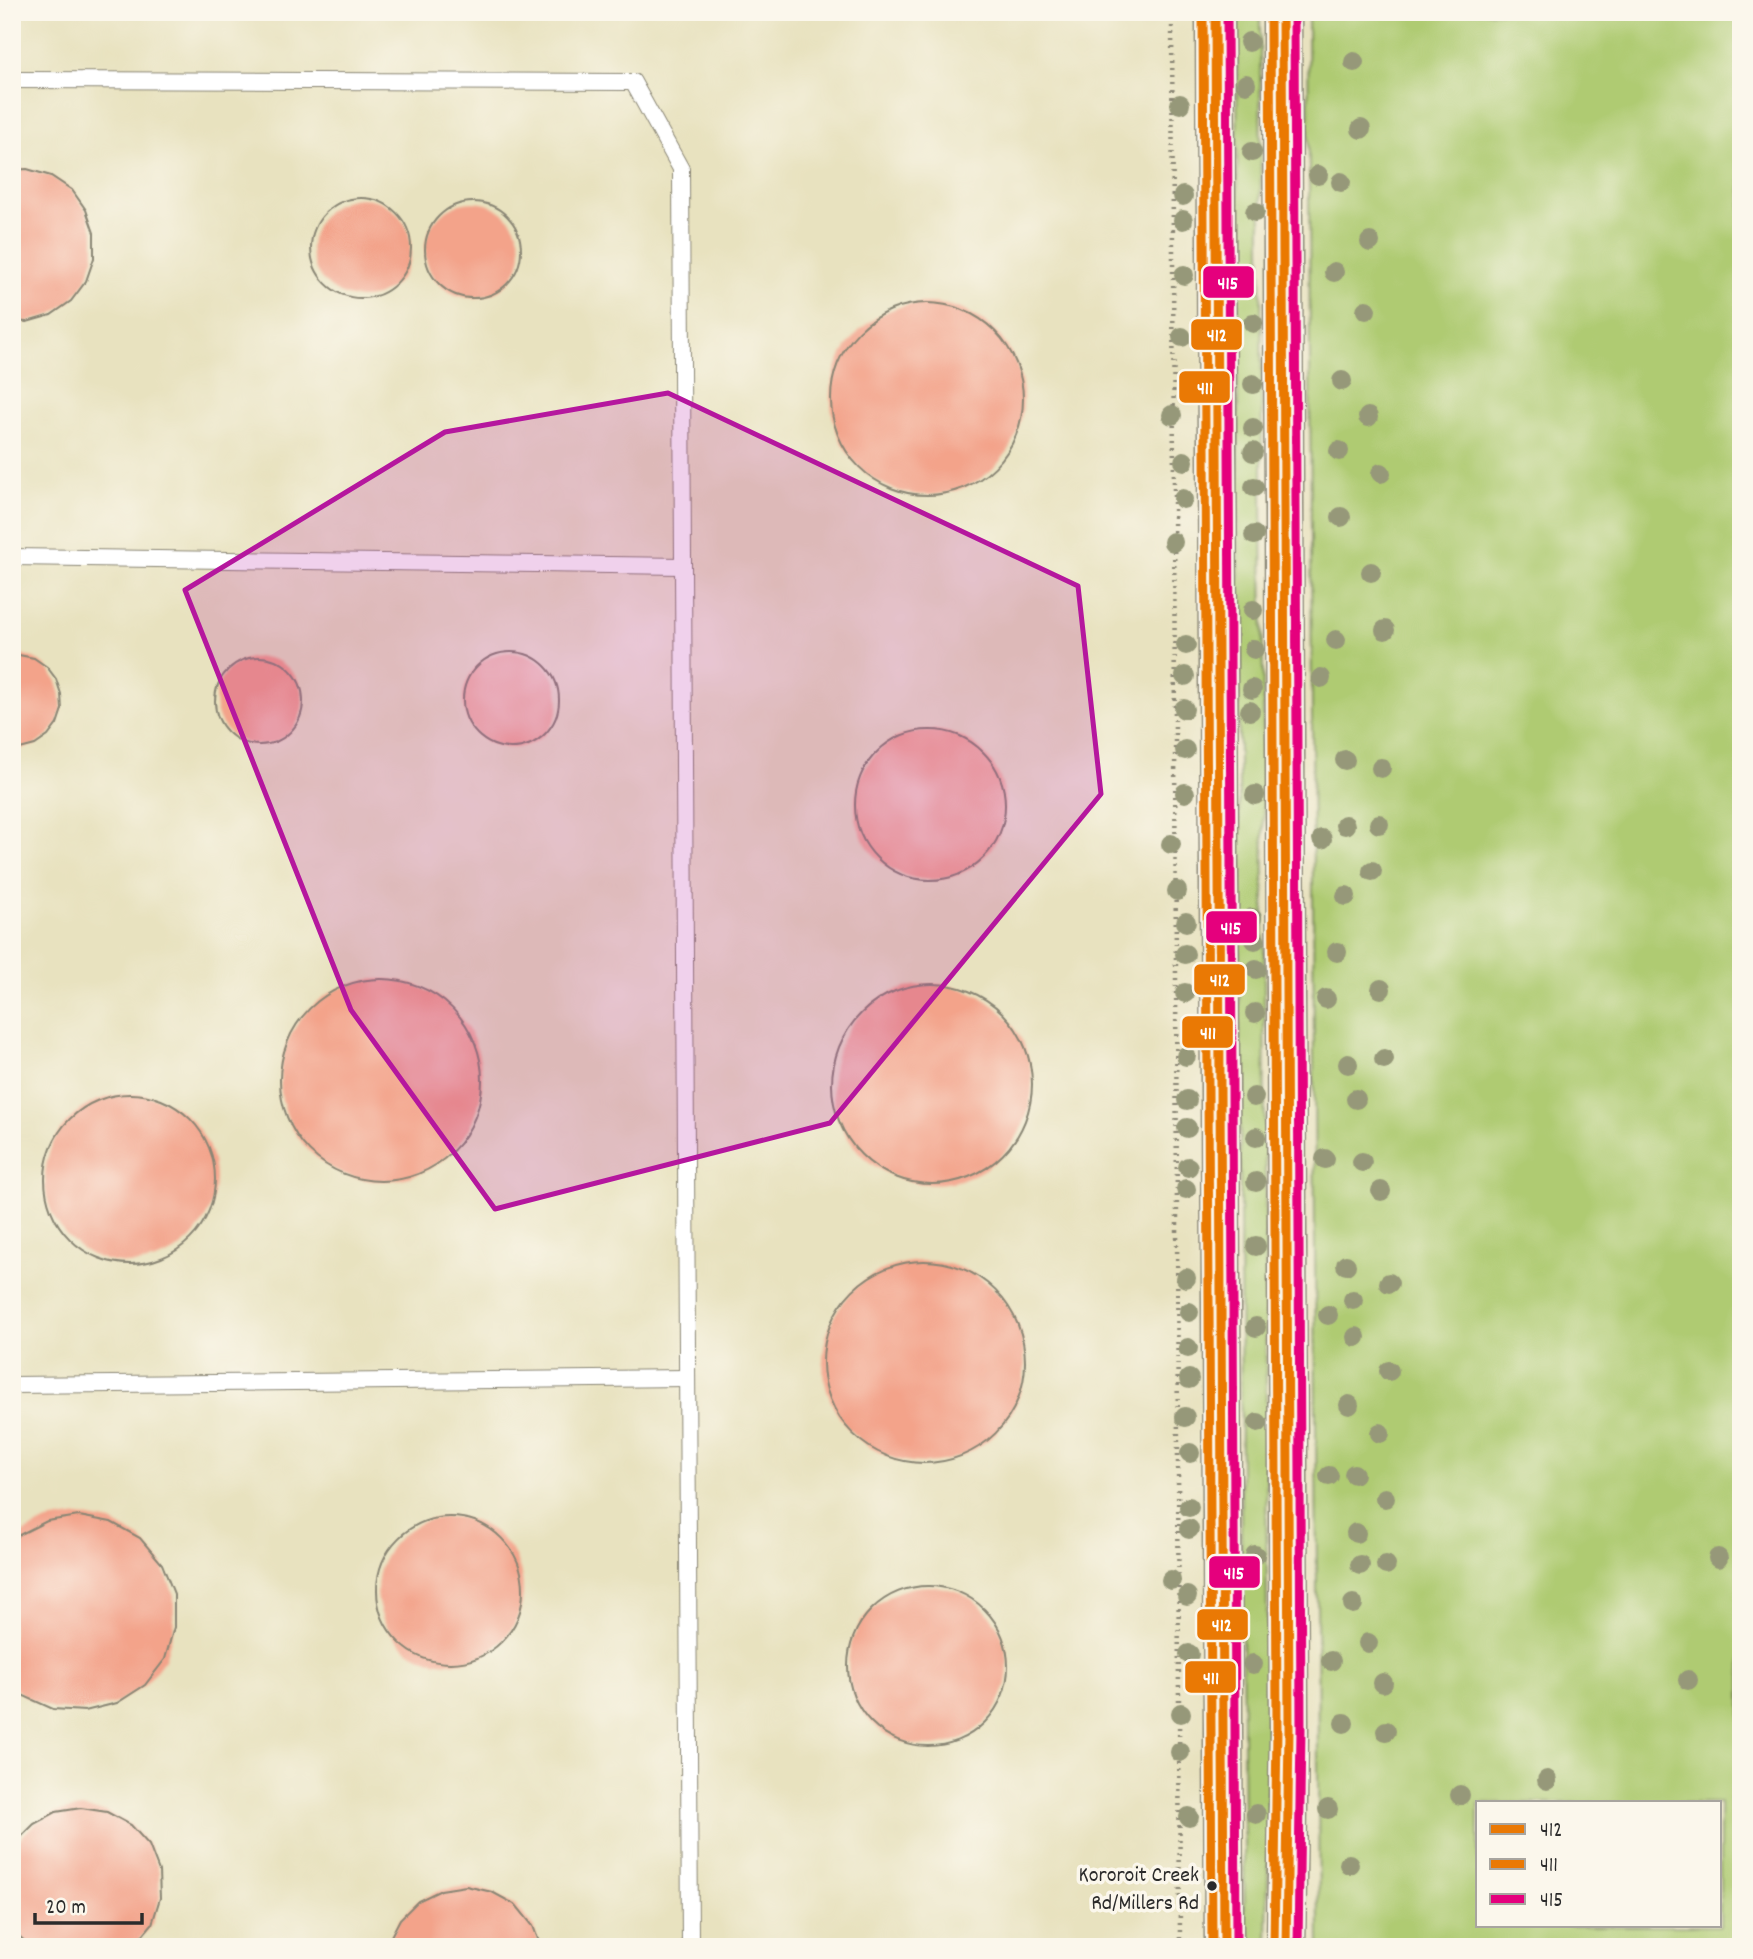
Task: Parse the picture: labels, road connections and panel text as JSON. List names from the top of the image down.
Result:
{
  "places": ["Kororoit Creek Rd/Millers Rd"],
  "lines": ["transit line 412", "transit line 411", "transit line 415"],
  "legend": ["412", "411", "415"],
  "scale_bar": "20 m"
}
